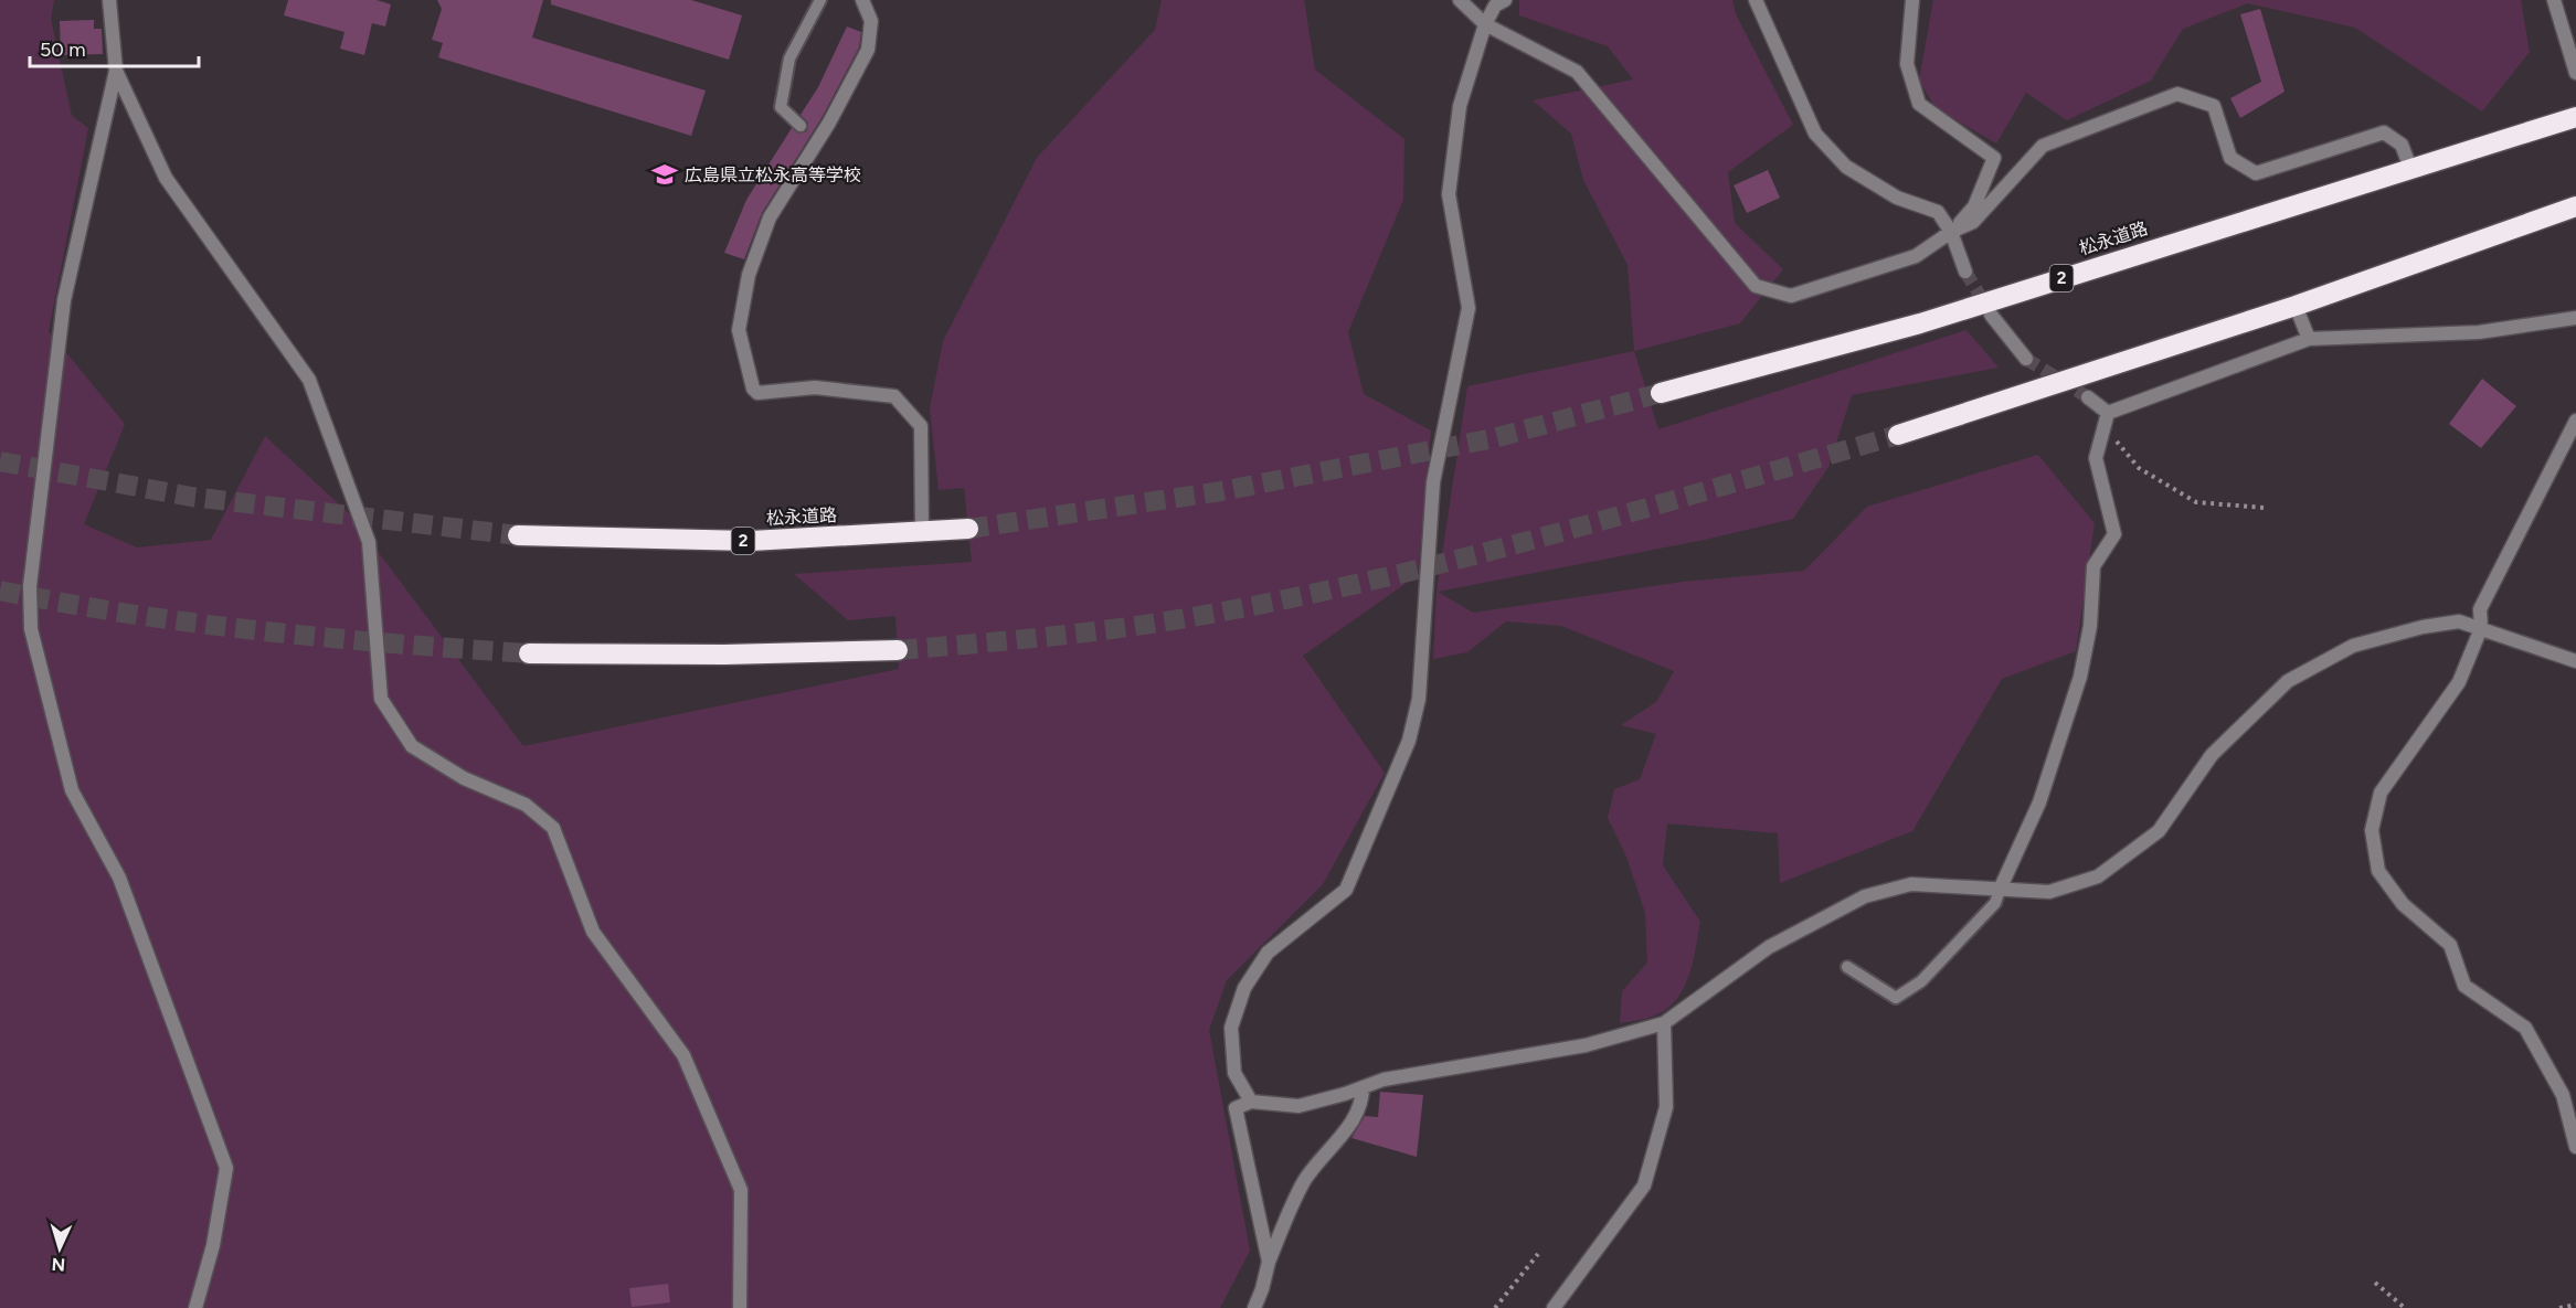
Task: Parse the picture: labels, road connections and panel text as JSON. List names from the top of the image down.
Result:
{
  "streets": {
    "highway": ["松永道路", "2"]
  },
  "places": {
    "school or university": ["広島県立松永高等学校"]
  },
  "scale_bar": "50 m",
  "north": "bottom"
}
